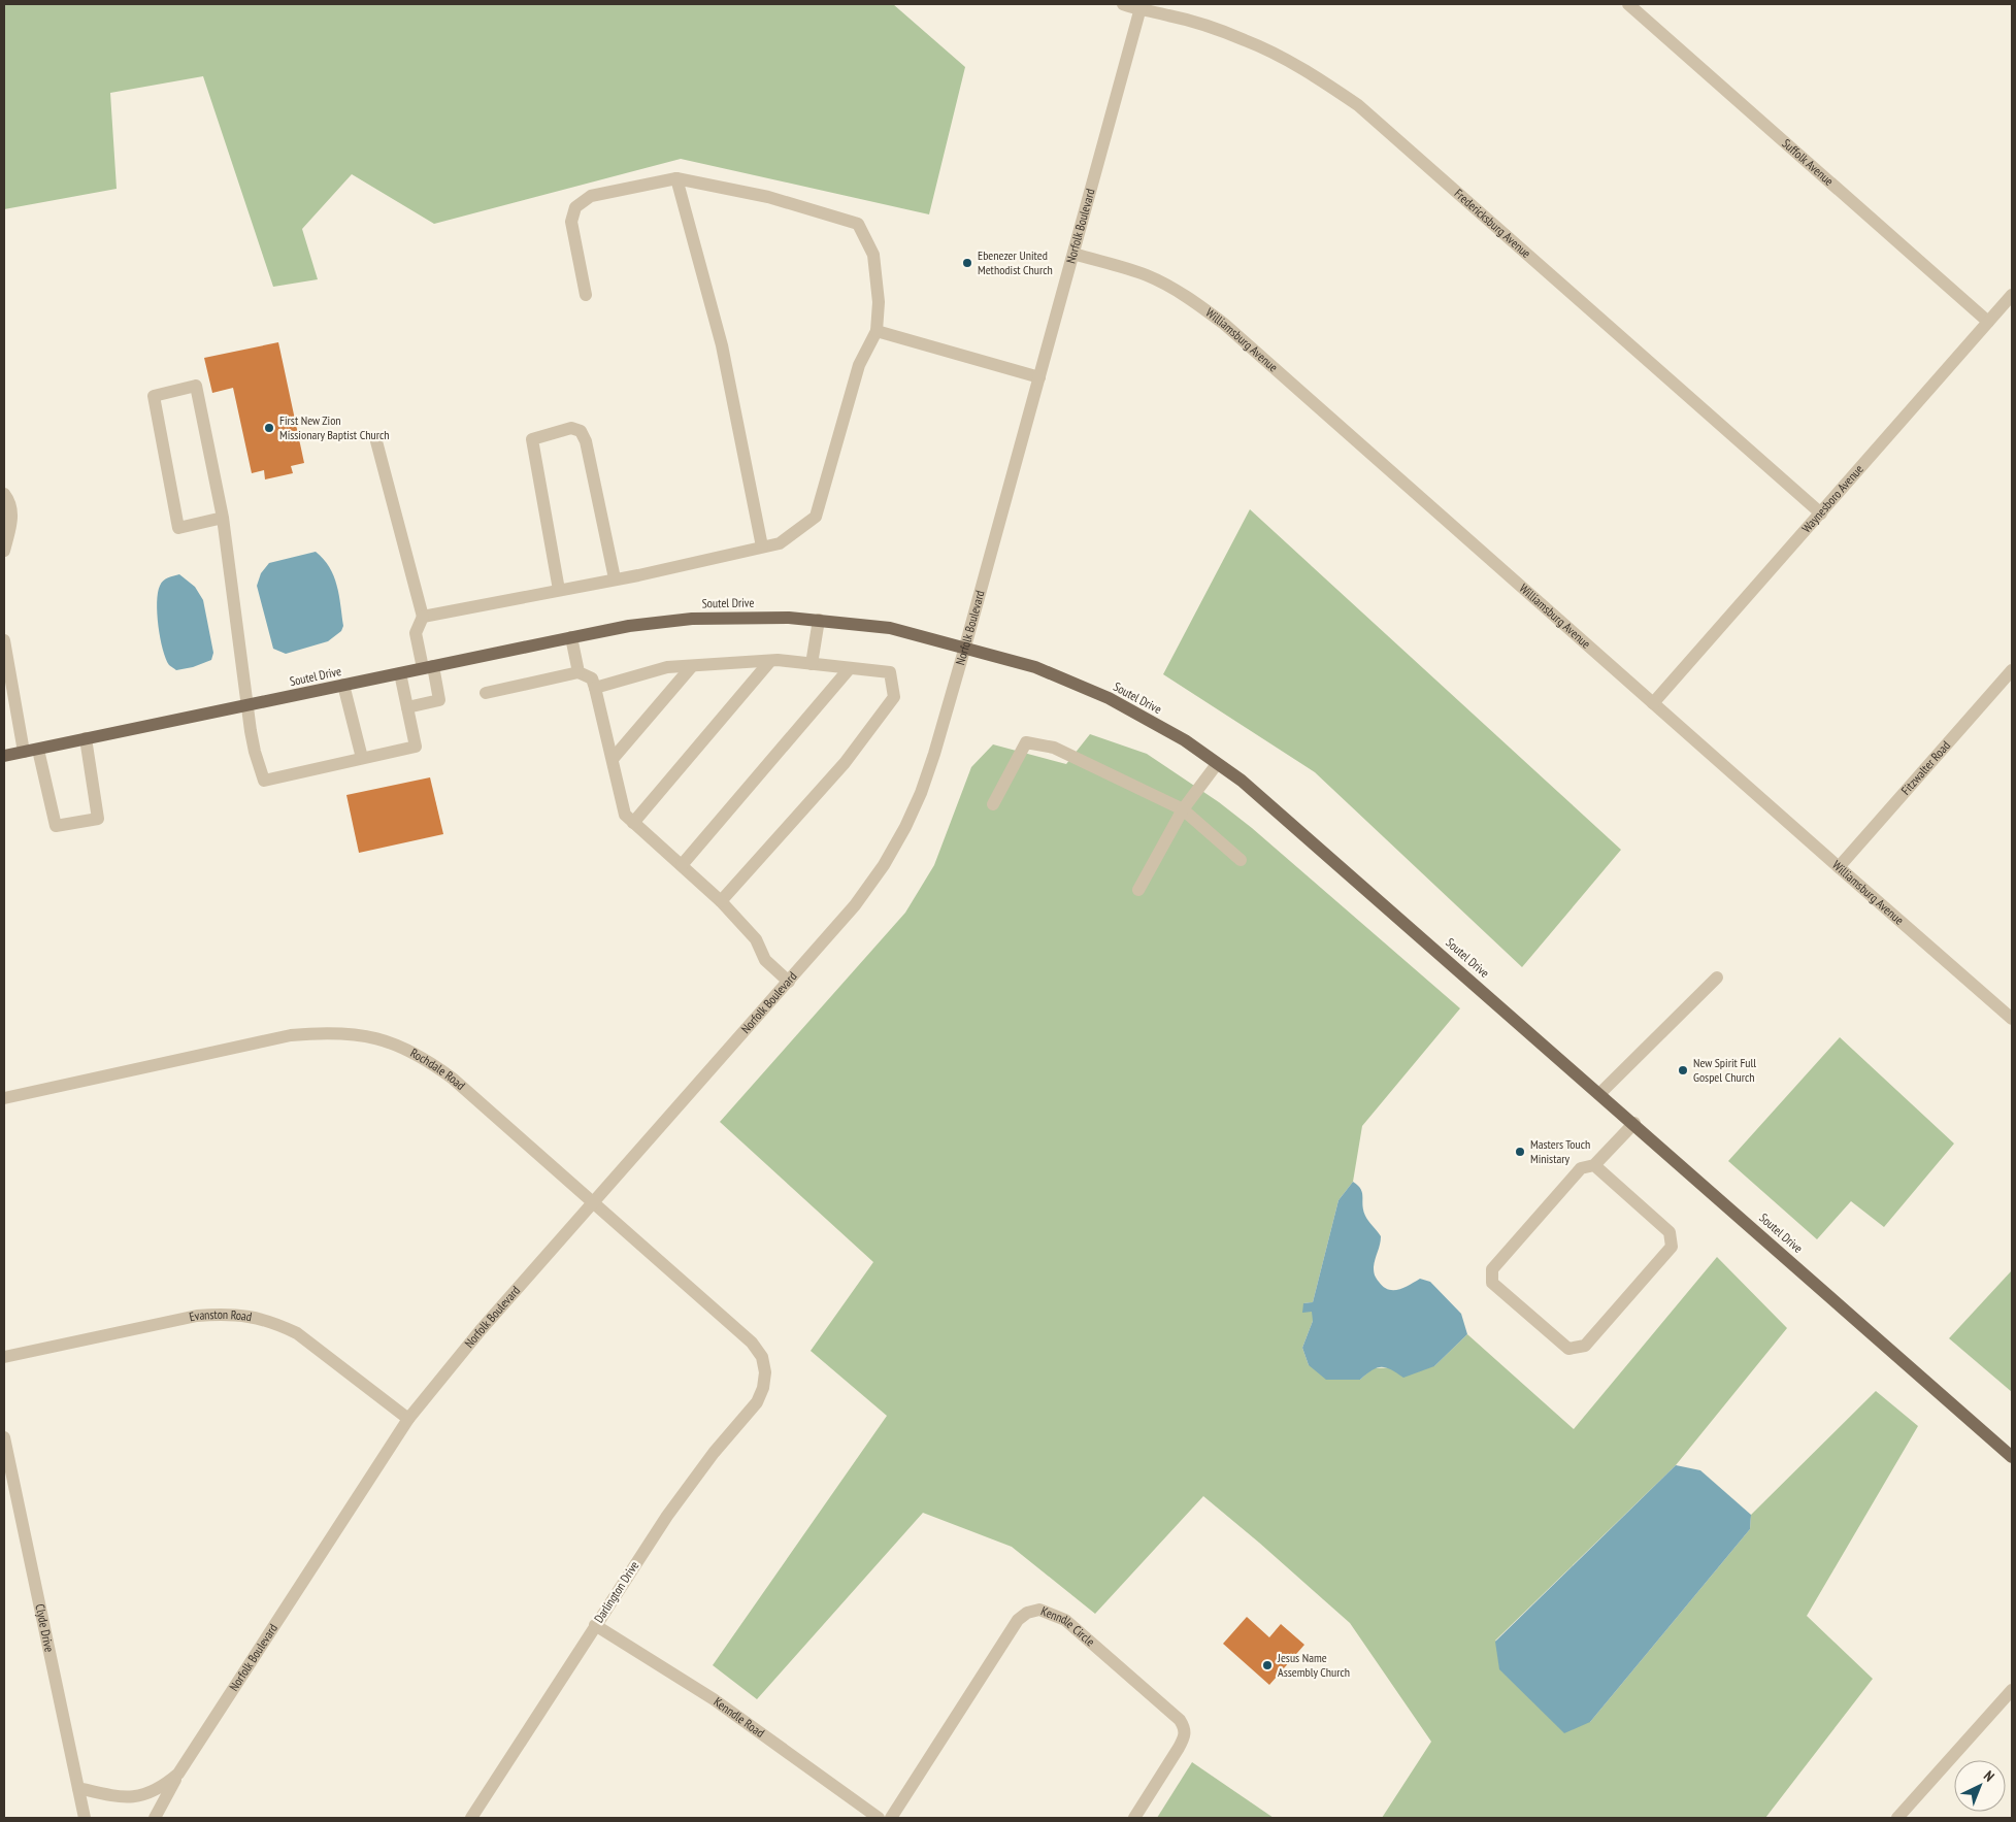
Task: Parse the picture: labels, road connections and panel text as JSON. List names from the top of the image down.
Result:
{
  "streets": {
    "main road": ["Soutel Drive"],
    "street": [
      "Suffolk Avenue",
      "Fredericksburg Avenue",
      "Norfolk Boulevard",
      "Williamsburg Avenue",
      "Waynesboro Avenue",
      "Fitzwalter Road",
      "Rochdale Road",
      "Evanston Road",
      "Darlington Drive",
      "Clyde Drive",
      "Kenndle Circle",
      "Kenndle Road"
    ]
  },
  "crossings": [
    ["Suffolk Avenue", "Waynesboro Avenue"],
    ["Fredericksburg Avenue", "Norfolk Boulevard"],
    ["Fredericksburg Avenue", "Waynesboro Avenue"],
    ["Norfolk Boulevard", "Williamsburg Avenue"],
    ["Norfolk Boulevard", "Soutel Drive"],
    ["Norfolk Boulevard", "Rochdale Road"],
    ["Norfolk Boulevard", "Evanston Road"],
    ["Norfolk Boulevard", "Clyde Drive"],
    ["Williamsburg Avenue", "Waynesboro Avenue"],
    ["Williamsburg Avenue", "Fitzwalter Road"],
    ["Rochdale Road", "Darlington Drive"],
    ["Darlington Drive", "Kenndle Road"]
  ],
  "places": [
    "Ebenezer United Methodist Church",
    "First New Zion Missionary Baptist Church",
    "New Spirit Full Gospel Church",
    "Masters Touch Ministary",
    "Jesus Name Assembly Church"
  ],
  "north": "top right"
}
